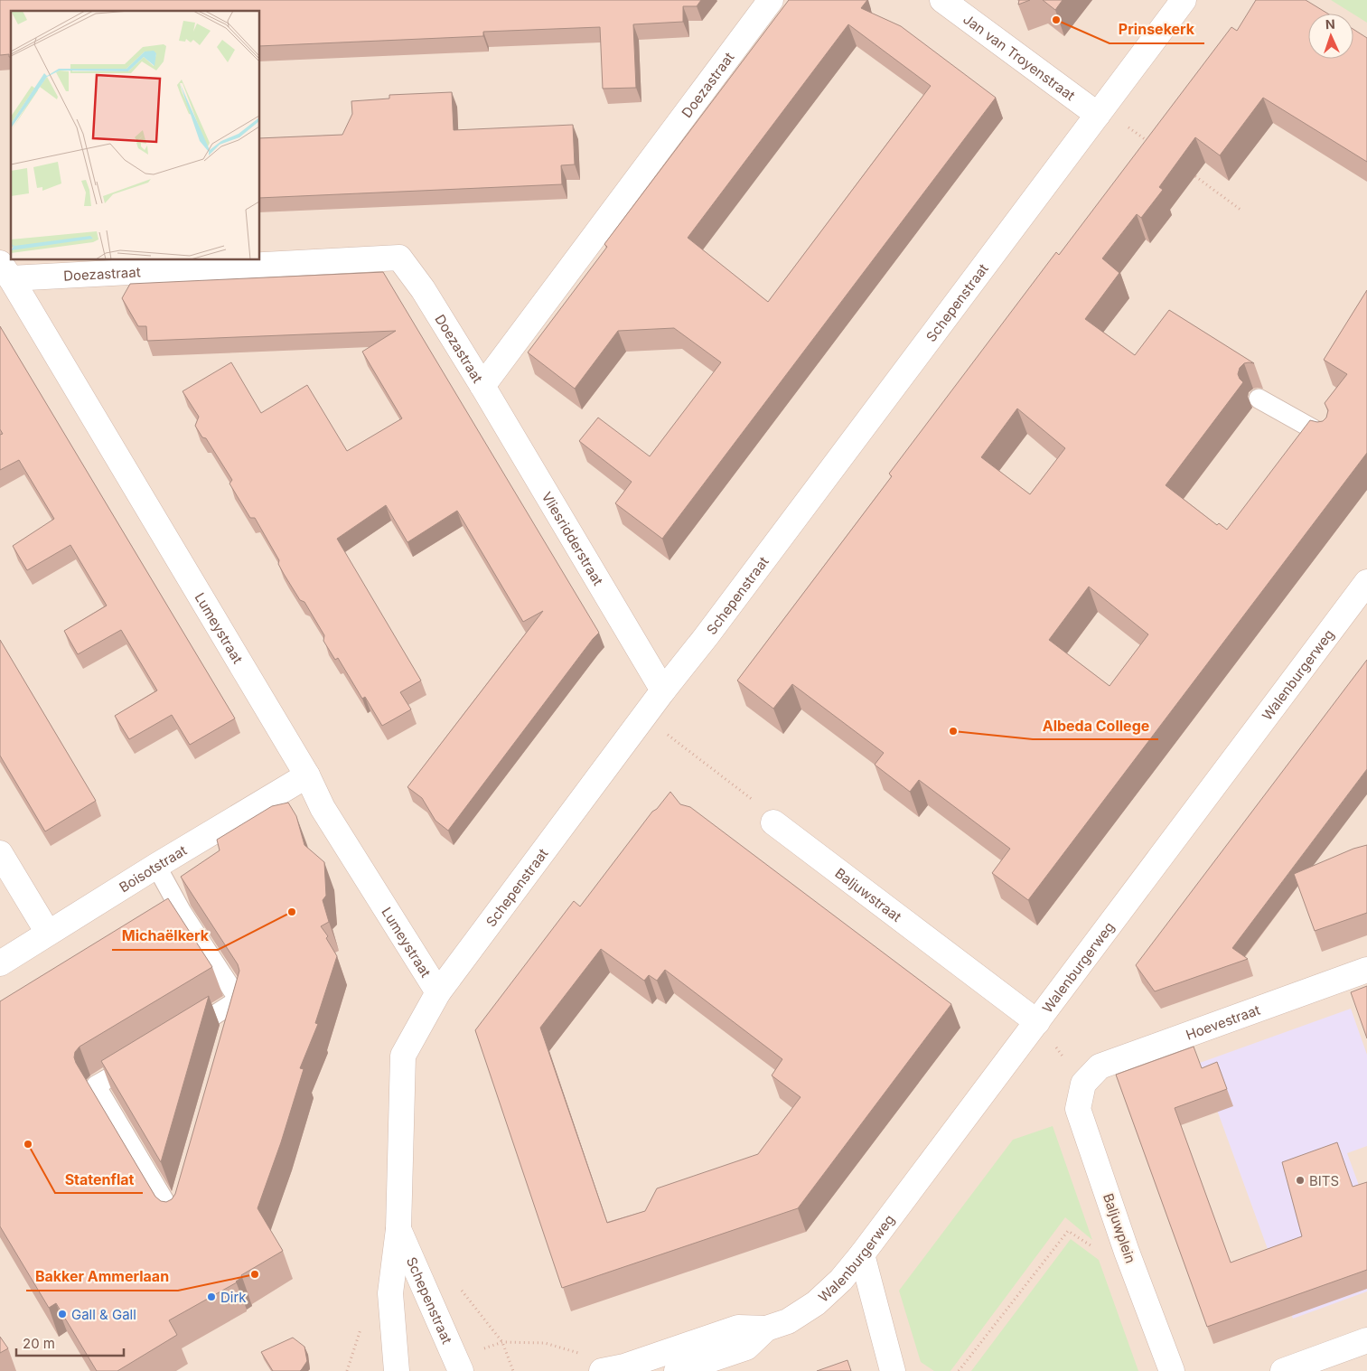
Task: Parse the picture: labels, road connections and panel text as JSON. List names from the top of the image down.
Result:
{
  "streets": {
    "street": [
      "Jan van Troyenstraat",
      "Doezastraat",
      "Schepenstraat",
      "Vliesridderstraat",
      "Lumeystraat",
      "Walenburgerweg",
      "Boisotstraat",
      "Baljuwstraat",
      "Hoevestraat",
      "Baljuwplein"
    ]
  },
  "crossings": [
    ["Jan van Troyenstraat", "Schepenstraat"],
    ["Doezastraat", "Vliesridderstraat"],
    ["Doezastraat", "Lumeystraat"],
    ["Schepenstraat", "Vliesridderstraat"],
    ["Schepenstraat", "Lumeystraat"],
    ["Lumeystraat", "Boisotstraat"],
    ["Walenburgerweg", "Baljuwstraat"],
    ["Hoevestraat", "Baljuwplein"]
  ],
  "places": [
    "Prinsekerk",
    "Albeda College",
    "Michaëlkerk",
    "Statenflat",
    "BITS",
    "Bakker Ammerlaan",
    "Dirk",
    "Gall & Gall"
  ],
  "scale_bar": "20 m",
  "north": "top"
}
